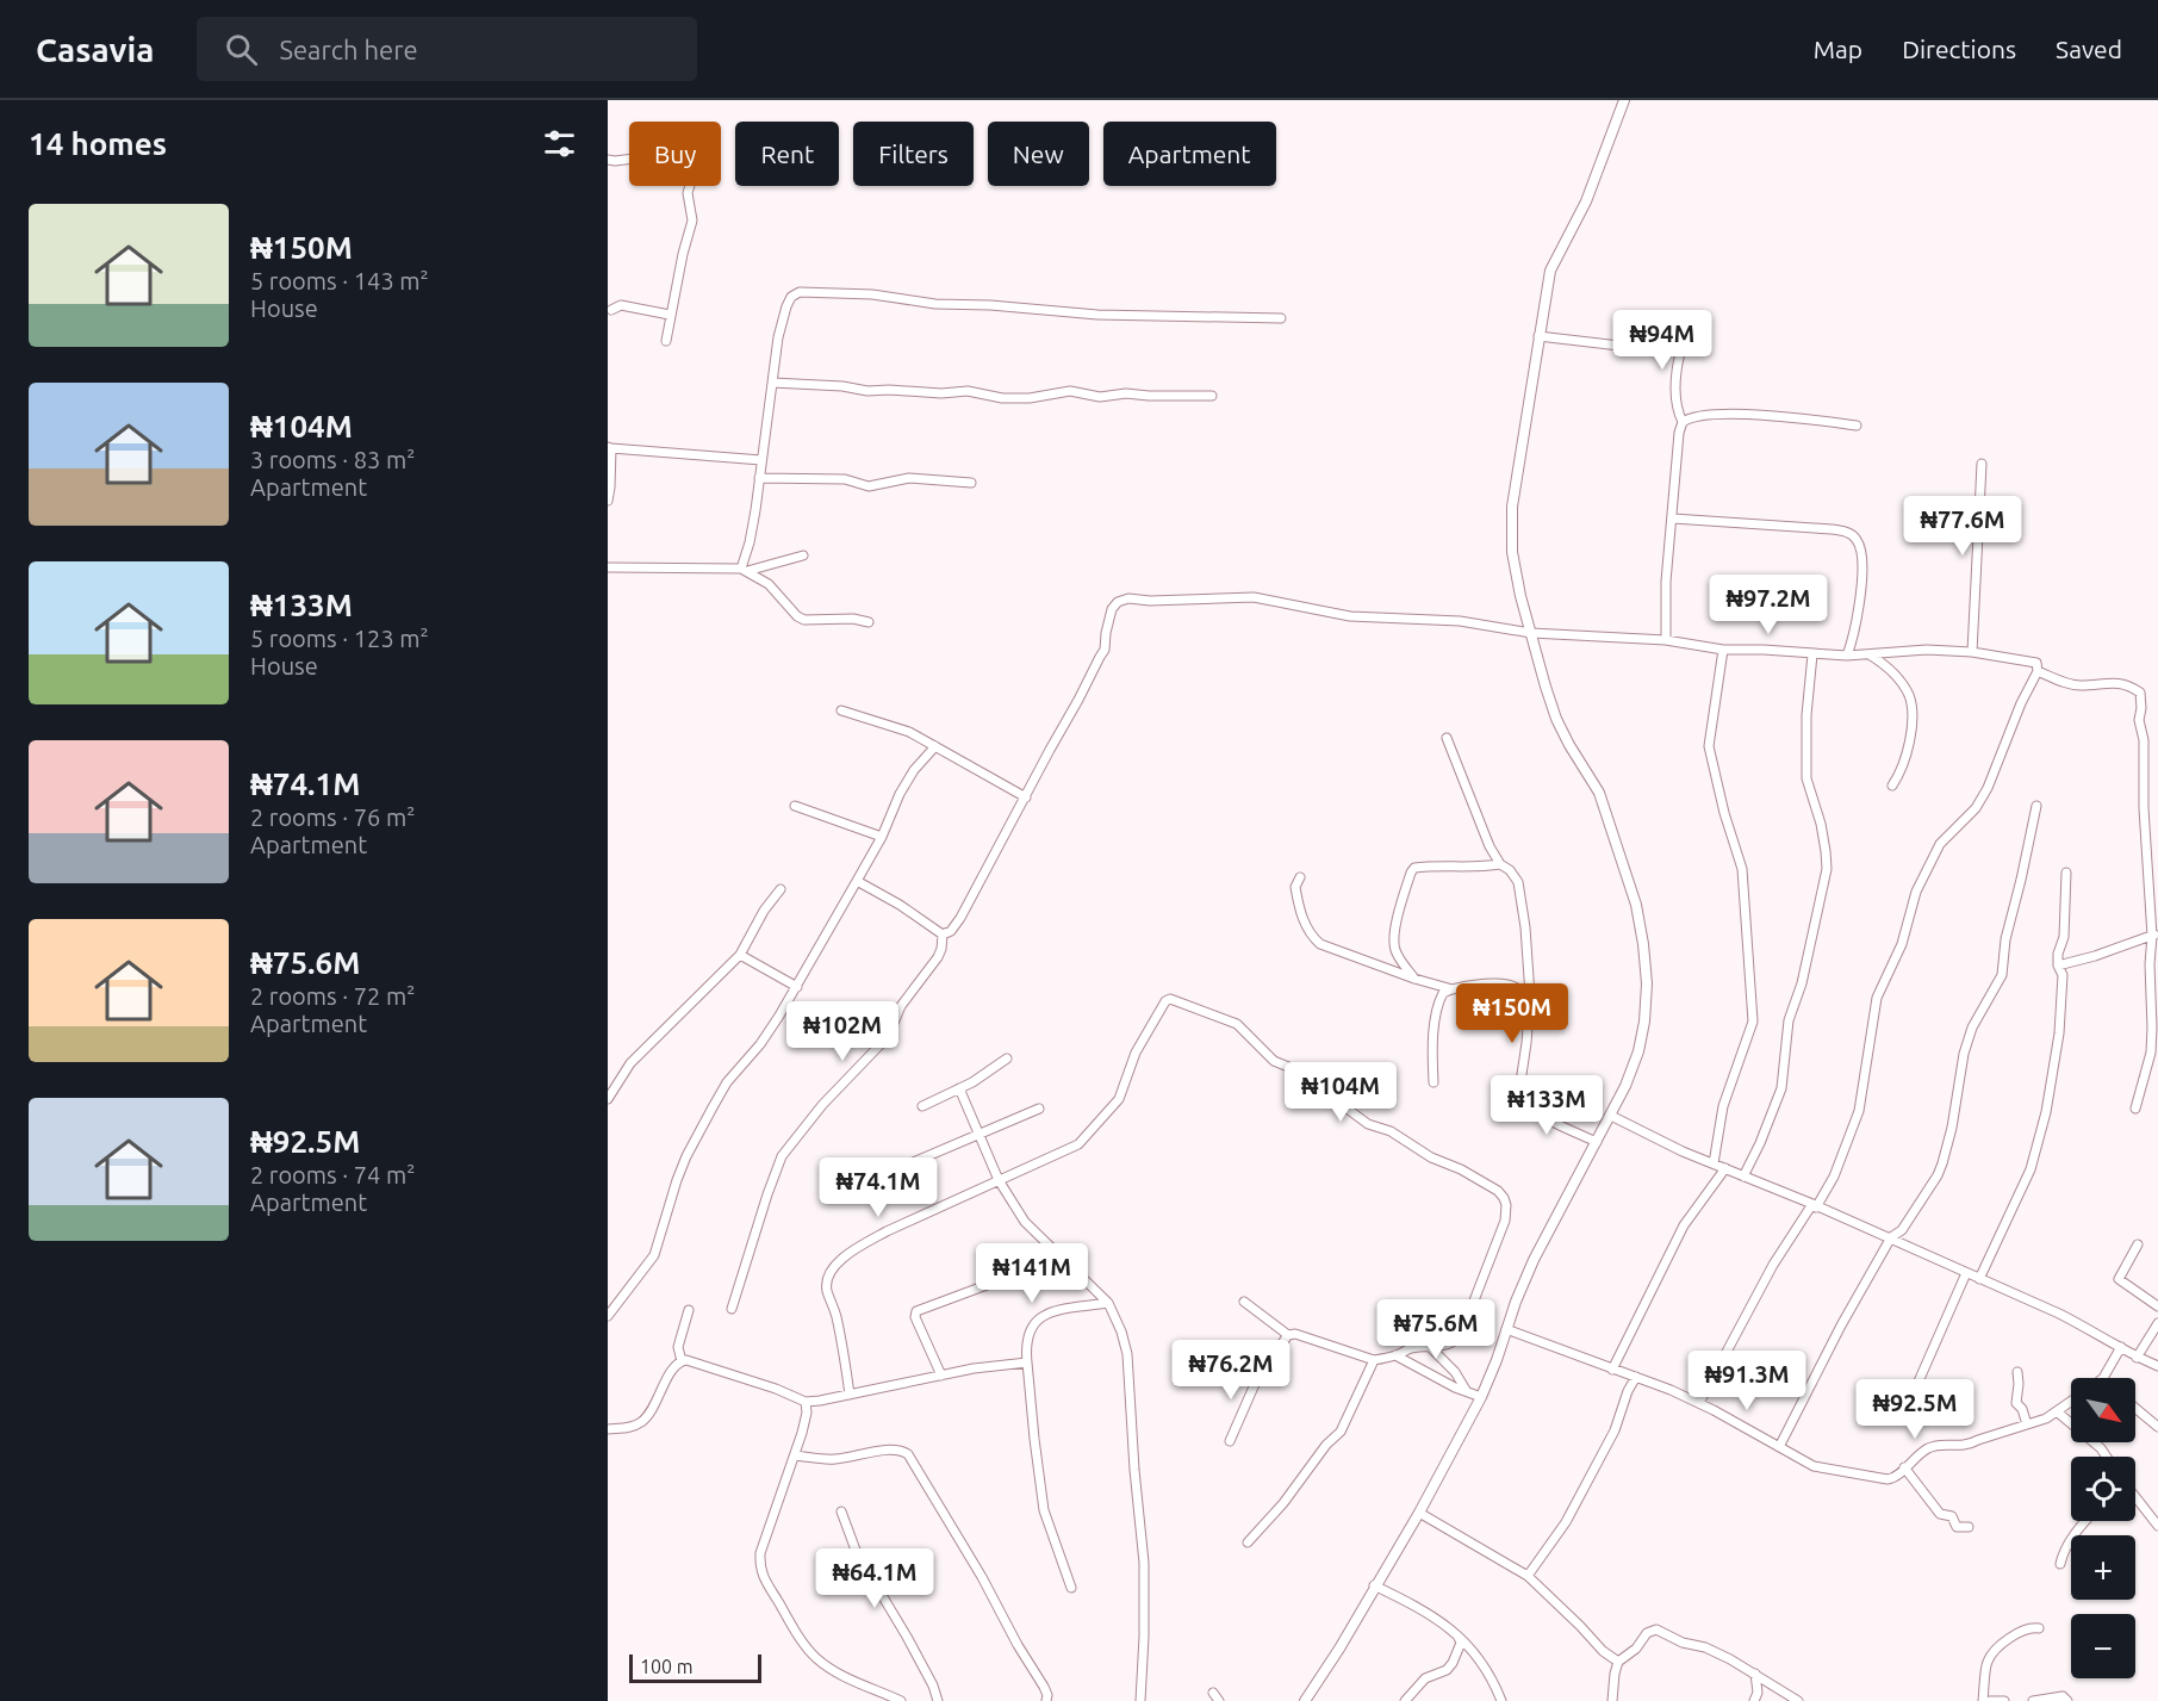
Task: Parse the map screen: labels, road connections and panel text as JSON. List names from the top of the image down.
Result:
{
  "scale_bar": "100 m",
  "north": "bottom right",
  "page": {
    "header": "Casavia",
    "search": "Search here",
    "nav": ["Map", "Directions", "Saved"],
    "heading": "14 homes",
    "chip": [
      "Buy",
      "Rent",
      "Filters",
      "New",
      "Apartment"
    ],
    "list": [
      {
        "name": "₦150M",
        "note": "5 rooms · 143 m² · House"
      },
      {
        "name": "₦104M",
        "note": "3 rooms · 83 m² · Apartment"
      },
      {
        "name": "₦133M",
        "note": "5 rooms · 123 m² · House"
      },
      {
        "name": "₦74.1M",
        "note": "2 rooms · 76 m² · Apartment"
      },
      {
        "name": "₦75.6M",
        "note": "2 rooms · 72 m² · Apartment"
      },
      {
        "name": "₦92.5M",
        "note": "2 rooms · 74 m² · Apartment"
      }
    ],
    "price": [
      "₦94M",
      "₦77.6M",
      "₦97.2M",
      "₦150M",
      "₦102M",
      "₦104M",
      "₦133M",
      "₦74.1M",
      "₦141M",
      "₦75.6M",
      "₦76.2M",
      "₦91.3M",
      "₦92.5M",
      "₦64.1M"
    ],
    "map_buttons": ["+", "−"],
    "scale": "100 m"
  }
}
